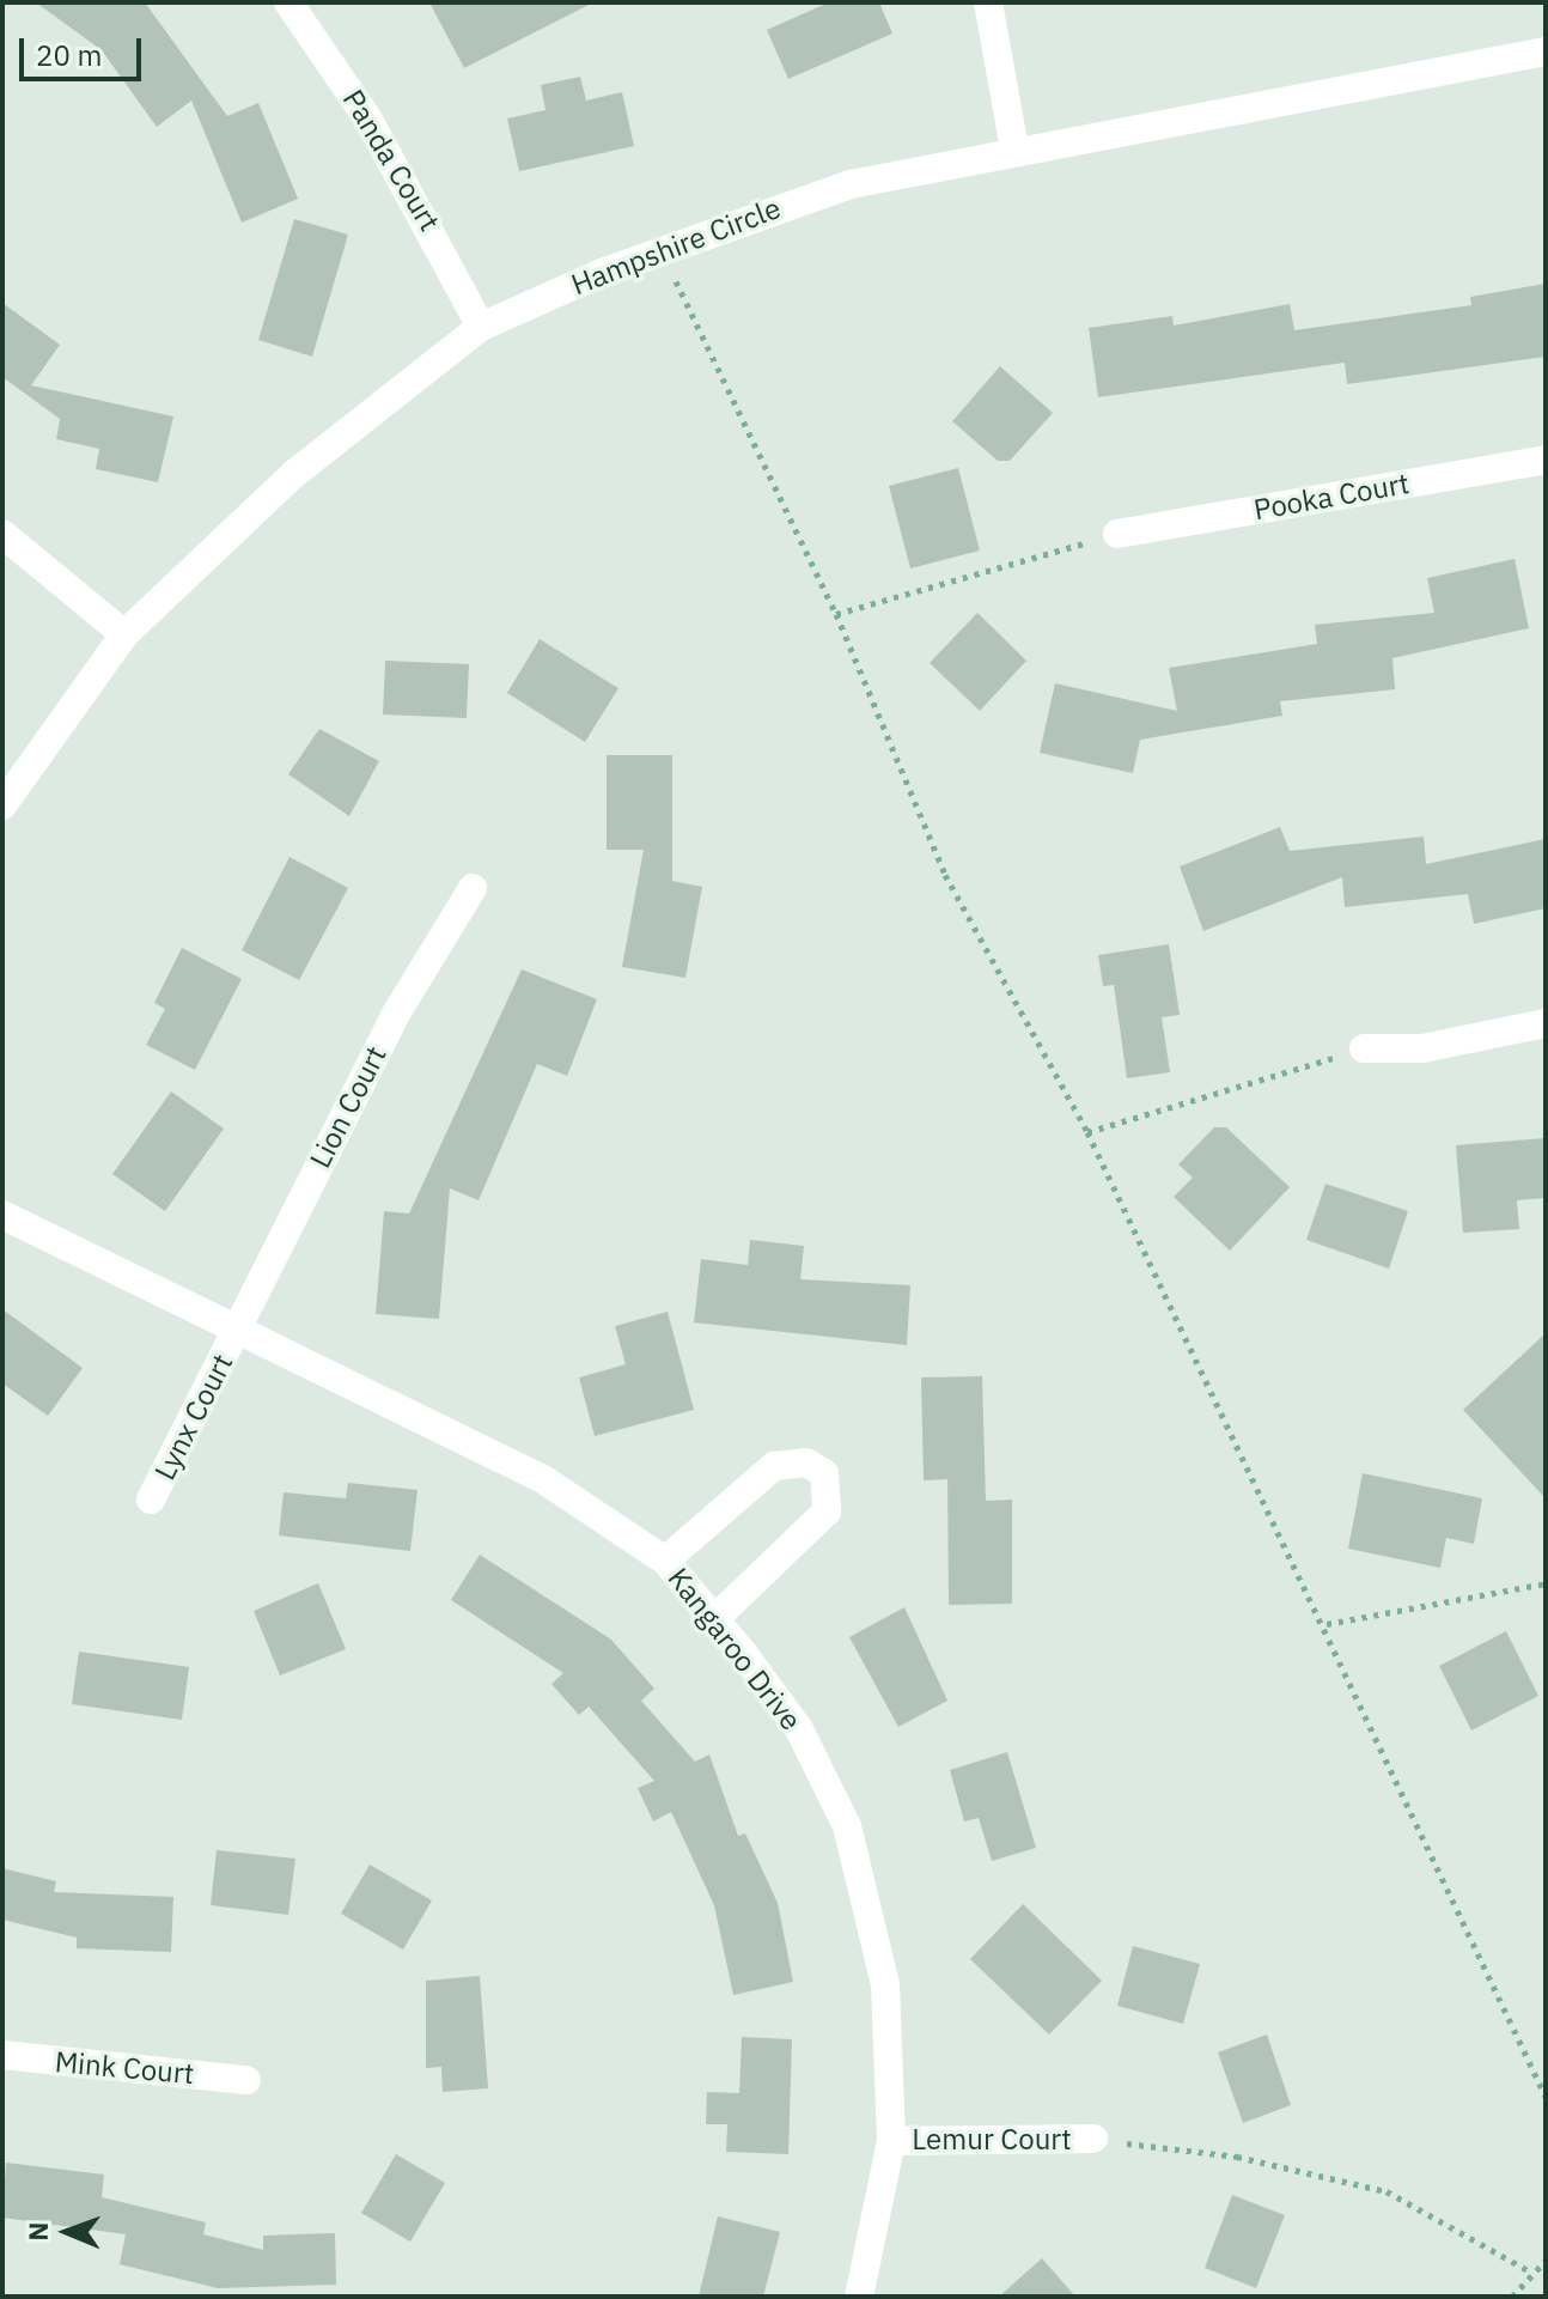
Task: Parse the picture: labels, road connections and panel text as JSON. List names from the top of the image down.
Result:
{
  "streets": {
    "street": [
      "Panda Court",
      "Hampshire Circle",
      "Pooka Court",
      "Lion Court",
      "Lynx Court",
      "Kangaroo Drive",
      "Mink Court",
      "Lemur Court"
    ]
  },
  "crossings": [
    ["Panda Court", "Hampshire Circle"],
    ["Lion Court", "Lynx Court"],
    ["Lion Court", "Kangaroo Drive"],
    ["Lynx Court", "Kangaroo Drive"],
    ["Kangaroo Drive", "Lemur Court"]
  ],
  "scale_bar": "20 m",
  "north": "left"
}
